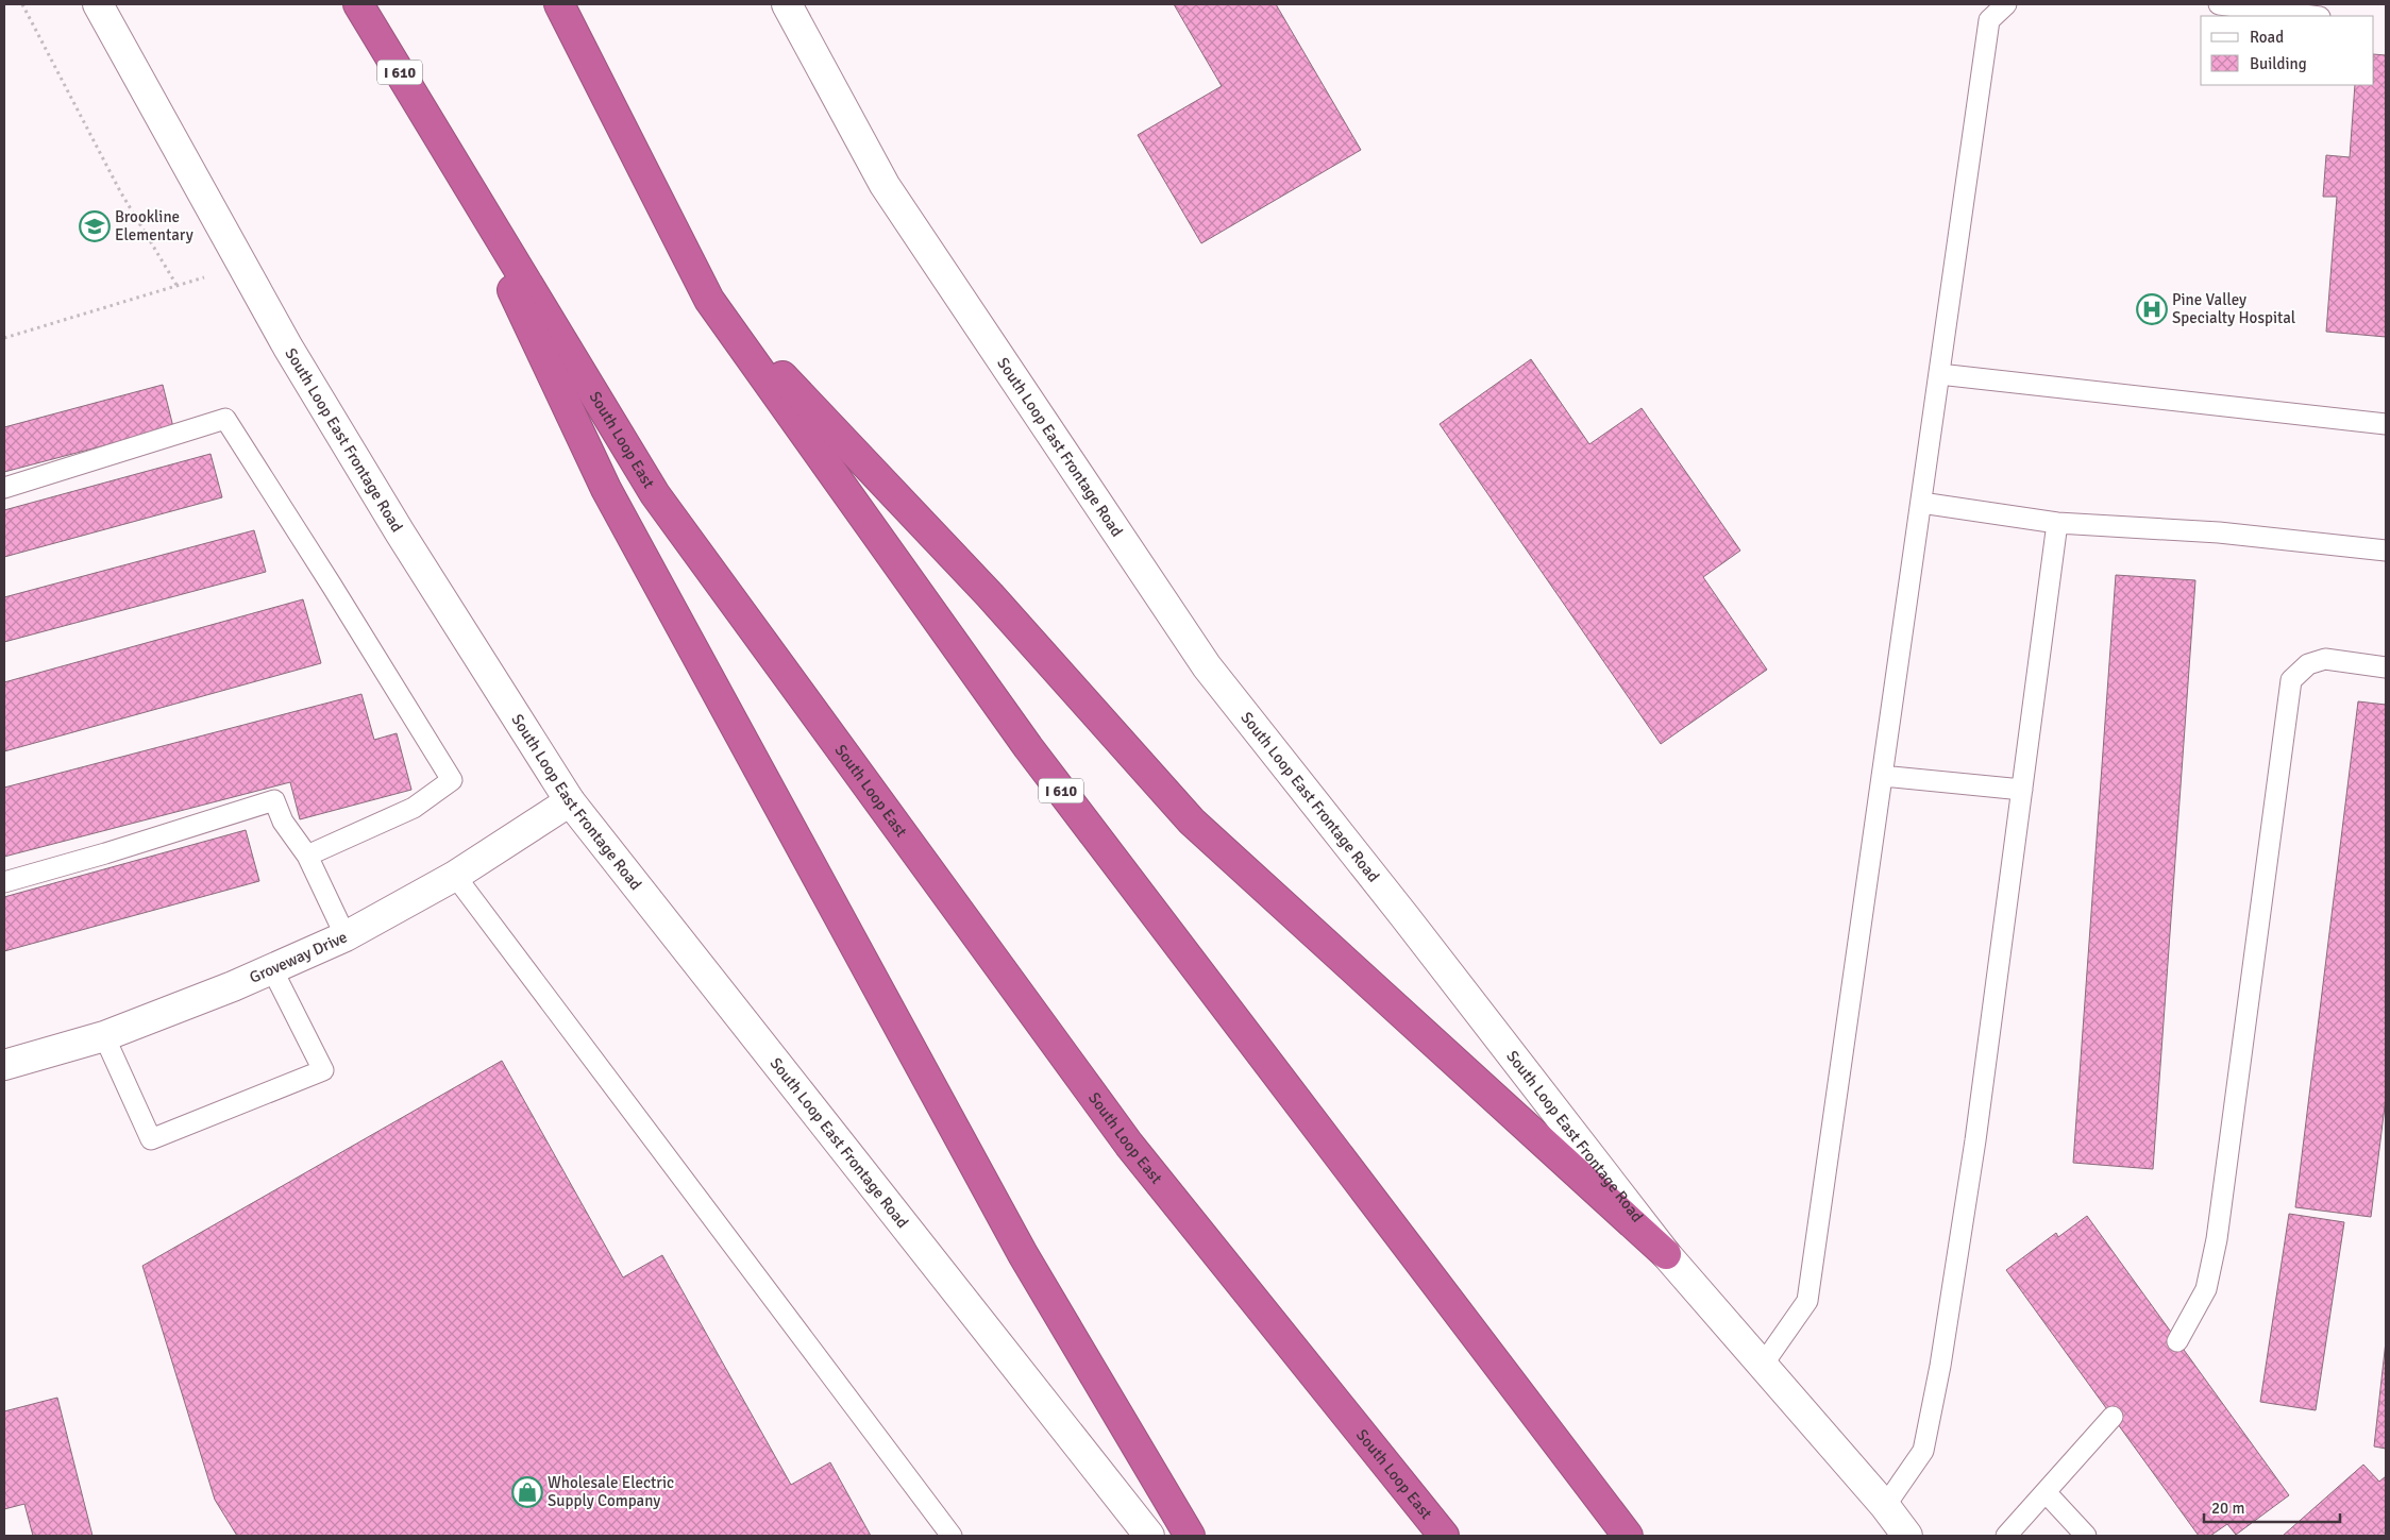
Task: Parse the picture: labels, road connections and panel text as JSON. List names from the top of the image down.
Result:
{
  "streets": {
    "highway": ["I 610", "South Loop East"],
    "main road": ["South Loop East Frontage Road", "Groveway Drive"]
  },
  "crossings": [
    ["South Loop East Frontage Road", "Groveway Drive"]
  ],
  "places": {
    "school or university": ["Brookline Elementary"],
    "hospital": ["Pine Valley Specialty Hospital"],
    "shop": ["Wholesale Electric Supply Company"]
  },
  "legend": ["Road", "Building"],
  "scale_bar": "20 m"
}
